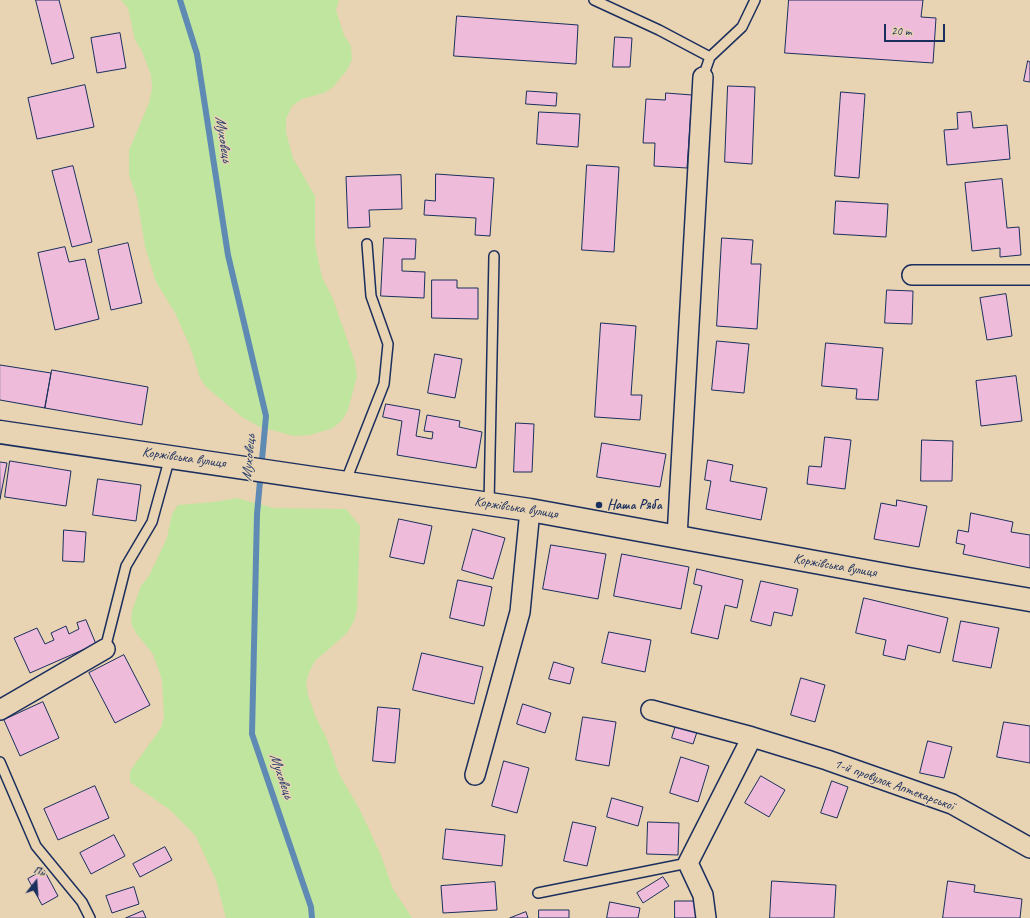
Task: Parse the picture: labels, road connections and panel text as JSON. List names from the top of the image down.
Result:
{
  "streets": {
    "street": ["Коржівська вулиця", "1-й провулок Аптекарської"]
  },
  "water": ["Муховець"],
  "places": ["Наша Ряба"],
  "scale_bar": "20 m",
  "north": "top"
}
